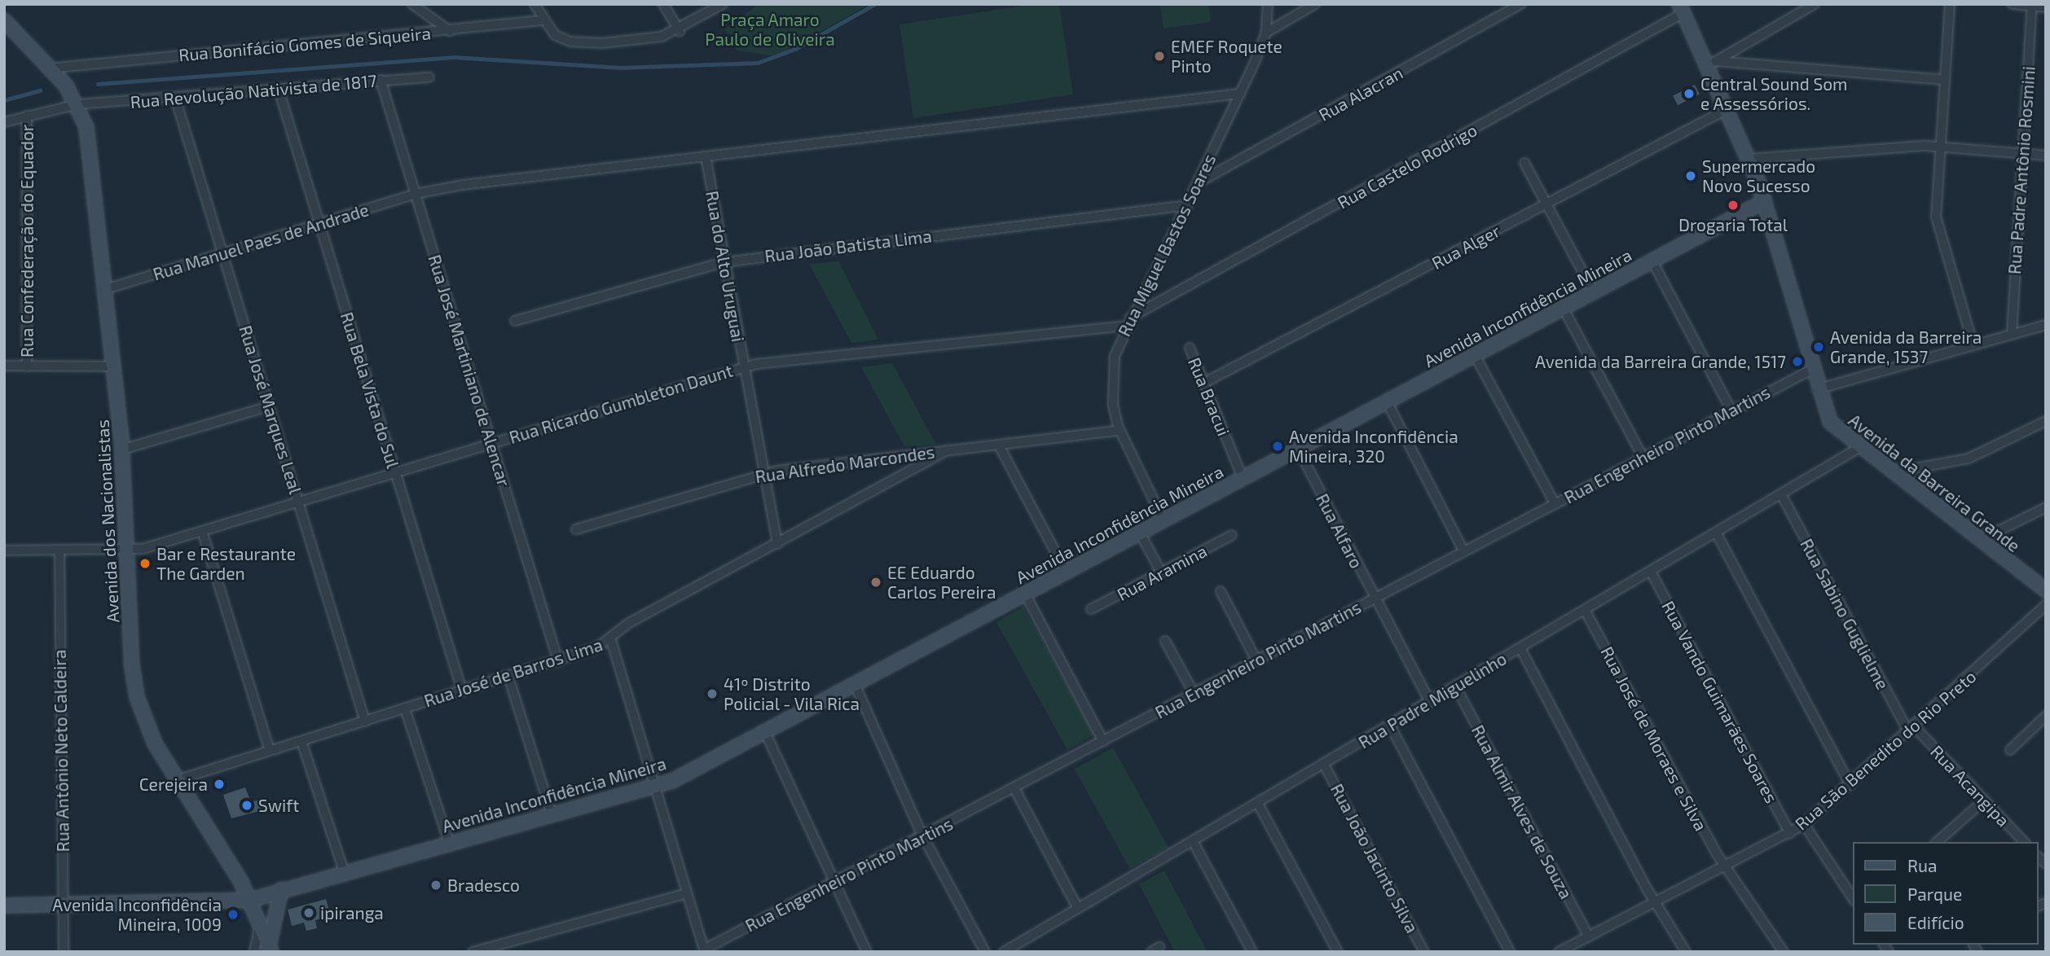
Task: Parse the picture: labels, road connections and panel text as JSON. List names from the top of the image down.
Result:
{
  "streets": {
    "street": [
      "Rua Bonifácio Gomes de Siqueira",
      "Rua Revolução Nativista de 1817",
      "Rua Alacran",
      "Rua Castelo Rodrigo",
      "Rua Padre Antônio Rosmini",
      "Rua Confederação do Equador",
      "Rua Manuel Paes de Andrade",
      "Rua Miguel Bastos Soares",
      "Rua João Batista Lima",
      "Rua Alger",
      "Rua do Alto Uruguai",
      "Avenida Inconfidência Mineira",
      "Rua José Martiniano de Alencar",
      "Rua Bela Vista do Sul",
      "Rua Bracui",
      "Rua Ricardo Gumbleton Daunt",
      "Rua José Marques Leal",
      "Rua Engenheiro Pinto Martins",
      "Rua Alfredo Marcondes",
      "Avenida da Barreira Grande",
      "Avenida dos Nacionalistas",
      "Rua Alfaro",
      "Rua Aramina",
      "Rua Sabino Guglielme",
      "Rua José de Barros Lima",
      "Rua Padre Miguelinho",
      "Rua Vando Guimarães Soares",
      "Rua José de Moraes e Silva",
      "Rua São Benedito do Rio Preto",
      "Rua Antônio Neto Caldeira",
      "Rua Acangipa",
      "Rua Almir Alves de Souza",
      "Rua João Jacinto Silva"
    ]
  },
  "crossings": [
    ["Rua Bonifácio Gomes de Siqueira", "Avenida dos Nacionalistas"],
    ["Rua Revolução Nativista de 1817", "Rua Confederação do Equador"],
    ["Rua Revolução Nativista de 1817", "Rua José Martiniano de Alencar"],
    ["Rua Revolução Nativista de 1817", "Rua Bela Vista do Sul"],
    ["Rua Revolução Nativista de 1817", "Rua José Marques Leal"],
    ["Rua Revolução Nativista de 1817", "Avenida dos Nacionalistas"],
    ["Rua Alacran", "Rua Miguel Bastos Soares"],
    ["Rua Castelo Rodrigo", "Rua Miguel Bastos Soares"],
    ["Rua Castelo Rodrigo", "Rua Ricardo Gumbleton Daunt"],
    ["Rua Castelo Rodrigo", "Avenida da Barreira Grande"],
    ["Rua Manuel Paes de Andrade", "Rua Miguel Bastos Soares"],
    ["Rua Manuel Paes de Andrade", "Rua do Alto Uruguai"],
    ["Rua Manuel Paes de Andrade", "Rua José Martiniano de Alencar"],
    ["Rua Manuel Paes de Andrade", "Rua Bela Vista do Sul"],
    ["Rua Manuel Paes de Andrade", "Rua José Marques Leal"],
    ["Rua Manuel Paes de Andrade", "Avenida dos Nacionalistas"],
    ["Rua Miguel Bastos Soares", "Rua João Batista Lima"],
    ["Rua Miguel Bastos Soares", "Avenida Inconfidência Mineira"],
    ["Rua Miguel Bastos Soares", "Rua Ricardo Gumbleton Daunt"],
    ["Rua Miguel Bastos Soares", "Rua Alfredo Marcondes"],
    ["Rua João Batista Lima", "Rua do Alto Uruguai"],
    ["Rua Alger", "Rua Bracui"],
    ["Rua Alger", "Avenida da Barreira Grande"],
    ["Rua do Alto Uruguai", "Rua Ricardo Gumbleton Daunt"],
    ["Rua do Alto Uruguai", "Rua Alfredo Marcondes"],
    ["Rua do Alto Uruguai", "Rua José de Barros Lima"],
    ["Avenida Inconfidência Mineira", "Rua Bracui"],
    ["Avenida Inconfidência Mineira", "Avenida da Barreira Grande"],
    ["Avenida Inconfidência Mineira", "Avenida dos Nacionalistas"],
    ["Avenida Inconfidência Mineira", "Rua Alfaro"],
    ["Avenida Inconfidência Mineira", "Rua Antônio Neto Caldeira"],
    ["Rua José Martiniano de Alencar", "Rua Ricardo Gumbleton Daunt"],
    ["Rua José Martiniano de Alencar", "Rua José de Barros Lima"],
    ["Rua Bela Vista do Sul", "Rua Ricardo Gumbleton Daunt"],
    ["Rua Bela Vista do Sul", "Rua José de Barros Lima"],
    ["Rua Ricardo Gumbleton Daunt", "Rua José Marques Leal"],
    ["Rua Ricardo Gumbleton Daunt", "Avenida dos Nacionalistas"],
    ["Rua Ricardo Gumbleton Daunt", "Rua Antônio Neto Caldeira"],
    ["Rua José Marques Leal", "Rua José de Barros Lima"],
    ["Rua Engenheiro Pinto Martins", "Avenida da Barreira Grande"],
    ["Rua Engenheiro Pinto Martins", "Rua Alfaro"],
    ["Rua Alfredo Marcondes", "Rua José de Barros Lima"],
    ["Avenida da Barreira Grande", "Rua Padre Miguelinho"],
    ["Avenida dos Nacionalistas", "Rua José de Barros Lima"],
    ["Rua Alfaro", "Rua Padre Miguelinho"],
    ["Rua Sabino Guglielme", "Rua Padre Miguelinho"],
    ["Rua Sabino Guglielme", "Rua São Benedito do Rio Preto"],
    ["Rua Sabino Guglielme", "Rua Acangipa"],
    ["Rua Padre Miguelinho", "Rua Vando Guimarães Soares"],
    ["Rua Padre Miguelinho", "Rua José de Moraes e Silva"],
    ["Rua Padre Miguelinho", "Rua Almir Alves de Souza"],
    ["Rua Padre Miguelinho", "Rua João Jacinto Silva"],
    ["Rua Vando Guimarães Soares", "Rua São Benedito do Rio Preto"],
    ["Rua José de Moraes e Silva", "Rua São Benedito do Rio Preto"],
    ["Rua São Benedito do Rio Preto", "Rua Acangipa"],
    ["Rua São Benedito do Rio Preto", "Rua Almir Alves de Souza"]
  ],
  "parks": ["Praça Amaro Paulo de Oliveira"],
  "places": [
    "EMEF Roquete Pinto",
    "Central Sound Som e Assessórios.",
    "Supermercado Novo Sucesso",
    "Drogaria Total",
    "Avenida da Barreira Grande, 1537",
    "Avenida da Barreira Grande, 1517",
    "Avenida Inconfidência Mineira, 320",
    "Bar e Restaurante The Garden",
    "EE Eduardo Carlos Pereira",
    "41º Distrito Policial - Vila Rica",
    "Cerejeira",
    "Swift",
    "Bradesco",
    "ipiranga",
    "Avenida Inconfidência Mineira, 1009"
  ],
  "legend": ["Rua", "Parque", "Edifício"]
}
